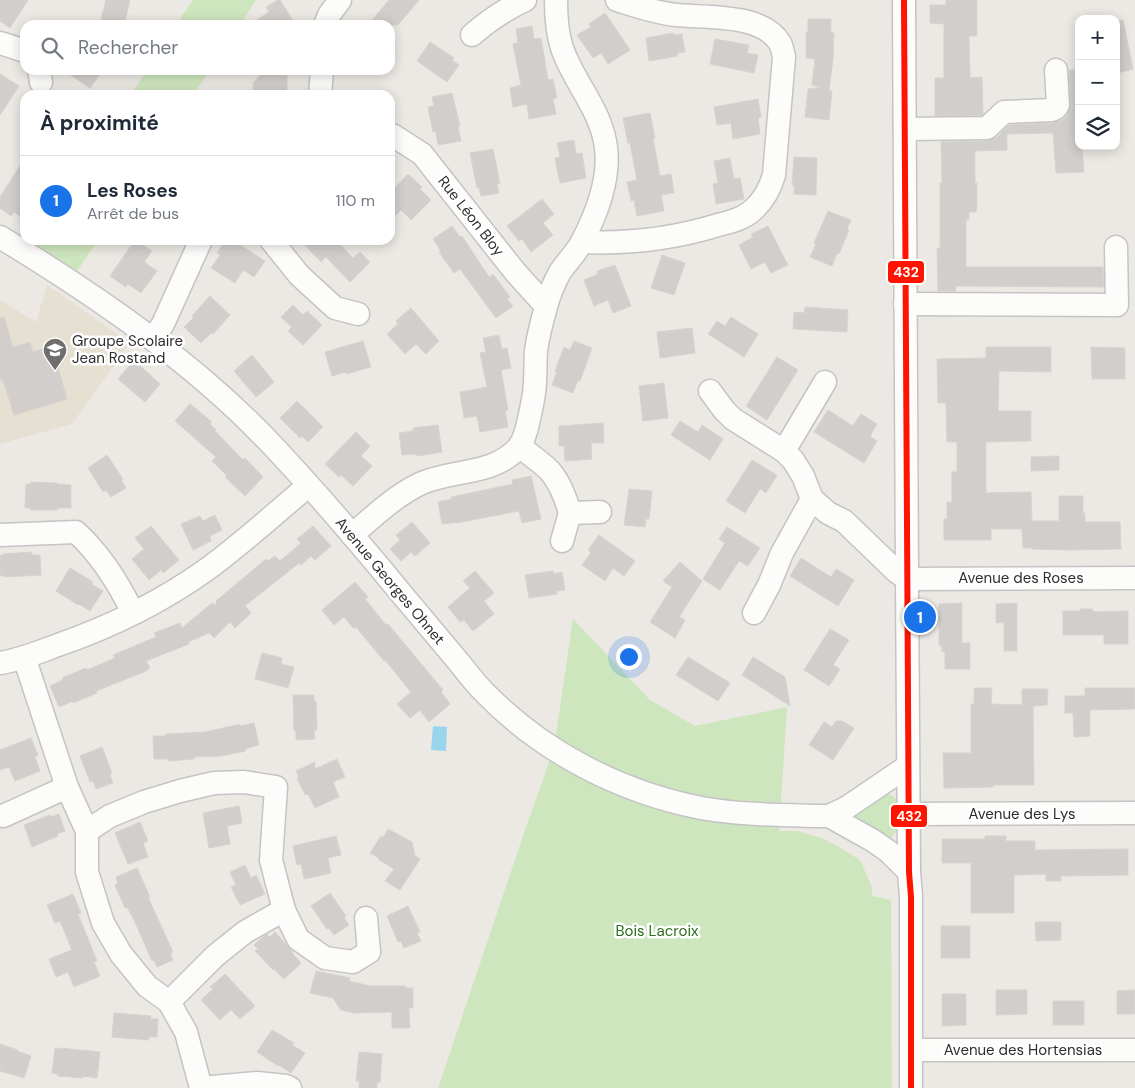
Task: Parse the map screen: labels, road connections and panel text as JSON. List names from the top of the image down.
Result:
{
  "streets": {
    "street": [
      "Rue Léon Bloy",
      "Avenue des Roses",
      "Avenue Georges Ohnet",
      "Avenue des Lys",
      "Avenue des Hortensias"
    ]
  },
  "parks": ["Bois Lacroix"],
  "places": {
    "school or university": ["Groupe Scolaire Jean Rostand"]
  },
  "lines": ["transit line 432"],
  "page": {
    "map_buttons": ["+", "−"],
    "search": "Rechercher",
    "heading": "À proximité",
    "list": [
      {
        "mark": "1",
        "name": "Les Roses",
        "note": "Arrêt de bus",
        "value": "110 m"
      }
    ],
    "pins": "1"
  }
}
